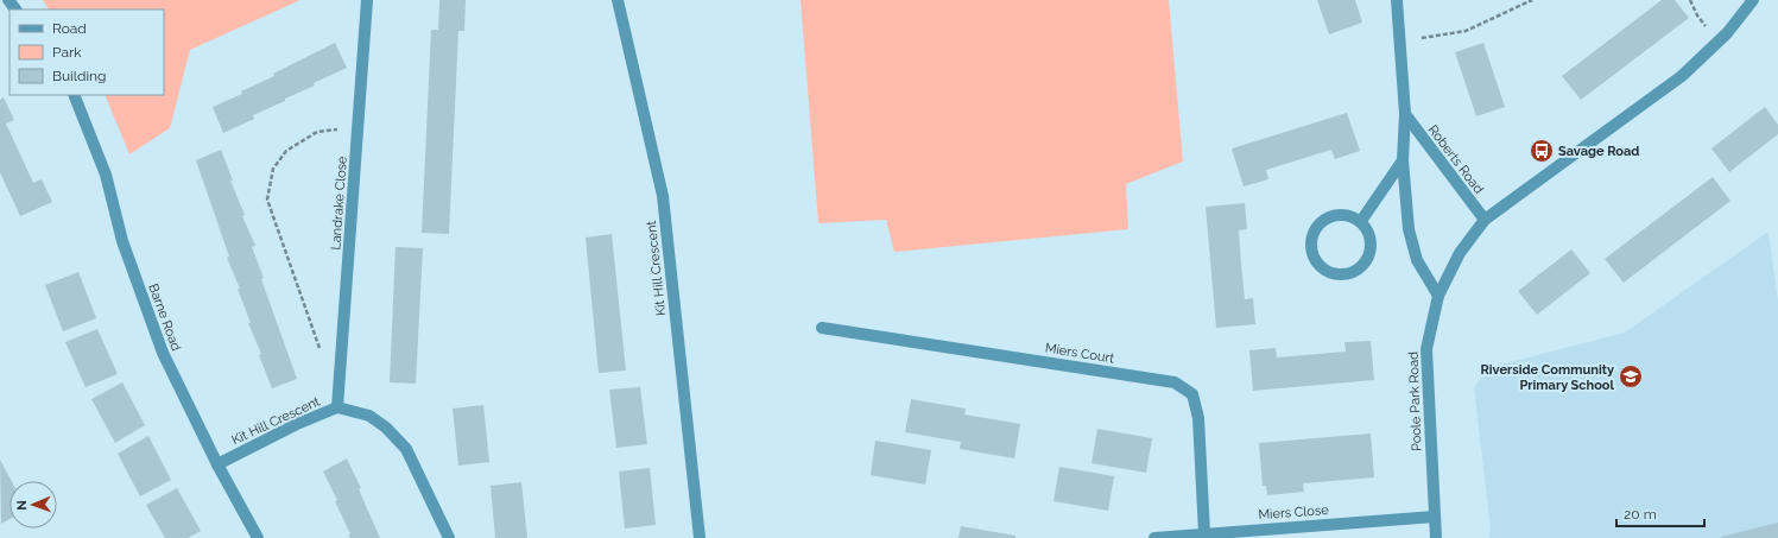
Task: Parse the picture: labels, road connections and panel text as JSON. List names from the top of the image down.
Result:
{
  "streets": {
    "street": [
      "Roberts Road",
      "Landrake Close",
      "Kit Hill Crescent",
      "Barne Road",
      "Miers Court",
      "Poole Park Road",
      "Miers Close"
    ]
  },
  "crossings": [
    ["Roberts Road", "Poole Park Road"],
    ["Landrake Close", "Kit Hill Crescent"],
    ["Kit Hill Crescent", "Barne Road"],
    ["Miers Court", "Miers Close"],
    ["Poole Park Road", "Miers Close"]
  ],
  "places": {
    "bus stop": ["Savage Road"],
    "school or university": ["Riverside Community Primary School"]
  },
  "legend": ["Road", "Park", "Building"],
  "scale_bar": "20 m",
  "north": "left"
}
